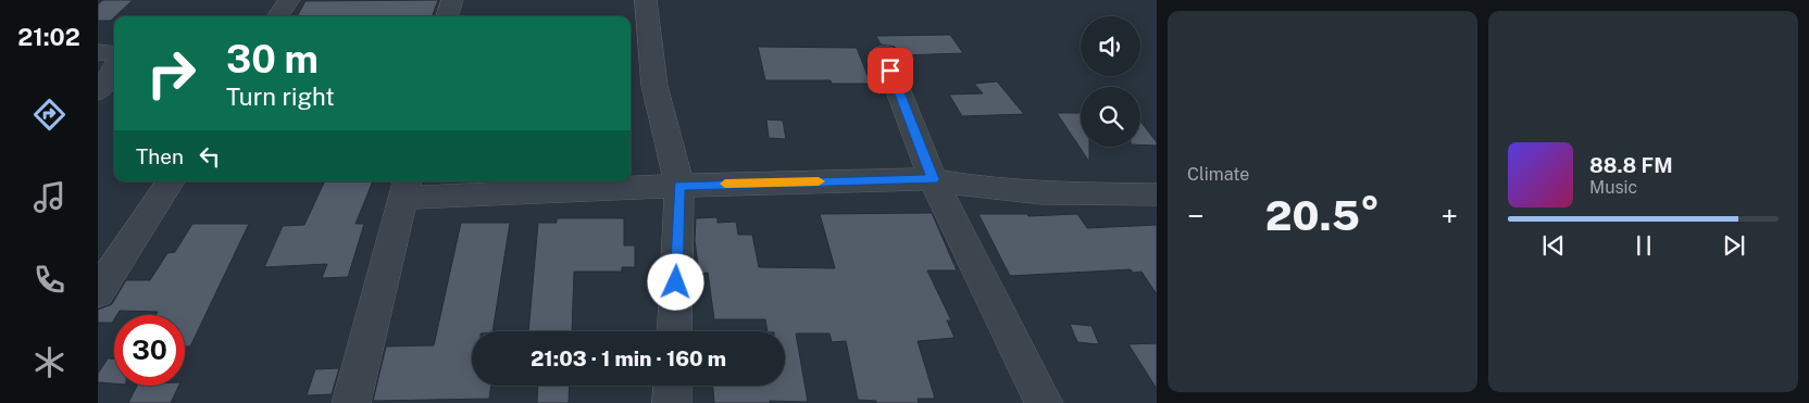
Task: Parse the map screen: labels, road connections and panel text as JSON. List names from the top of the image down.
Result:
{
  "page": {
    "tabs": "21:02",
    "tile": "Climate",
    "turn": ["30 m", "Turn right"],
    "then": "Then",
    "song": ["88.8 FM", "Music"],
    "heat": ["−", "20.5°", "+"],
    "limit": "30",
    "trip": "21:03 · 1 min · 160 m"
  }
}
